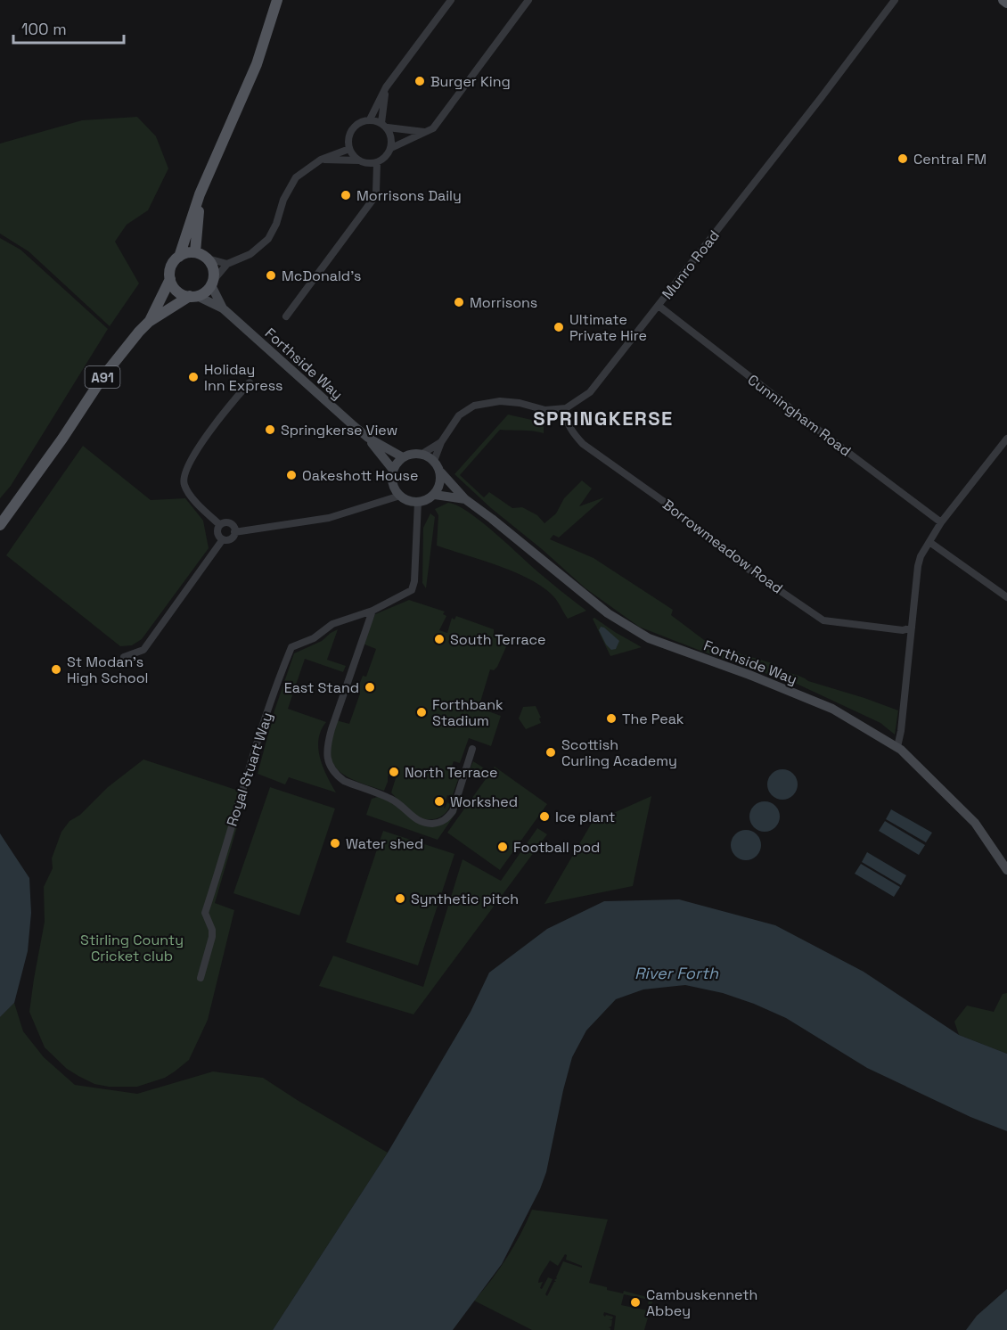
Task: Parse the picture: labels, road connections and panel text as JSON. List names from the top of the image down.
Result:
{
  "streets": {
    "main road": ["A91"],
    "street": [
      "Munro Road",
      "Forthside Way",
      "Cunningham Road",
      "Borrowmeadow Road",
      "Royal Stuart Way"
    ]
  },
  "crossings": [
    ["Munro Road", "Cunningham Road"],
    ["Munro Road", "Borrowmeadow Road"],
    ["Forthside Way", "A91"],
    ["Forthside Way", "Royal Stuart Way"]
  ],
  "districts": ["SPRINGKERSE"],
  "water": ["River Forth"],
  "parks": ["Stirling County Cricket club"],
  "places": [
    "Burger King",
    "Central FM",
    "Morrisons Daily",
    "McDonald's",
    "Morrisons",
    "Ultimate Private Hire",
    "Holiday Inn Express",
    "Springkerse View",
    "Oakeshott House",
    "South Terrace",
    "St Modan's High School",
    "East Stand",
    "Forthbank Stadium",
    "The Peak",
    "Scottish Curling Academy",
    "North Terrace",
    "Workshed",
    "Ice plant",
    "Water shed",
    "Football pod",
    "Synthetic pitch",
    "Cambuskenneth Abbey"
  ],
  "scale_bar": "100 m"
}
